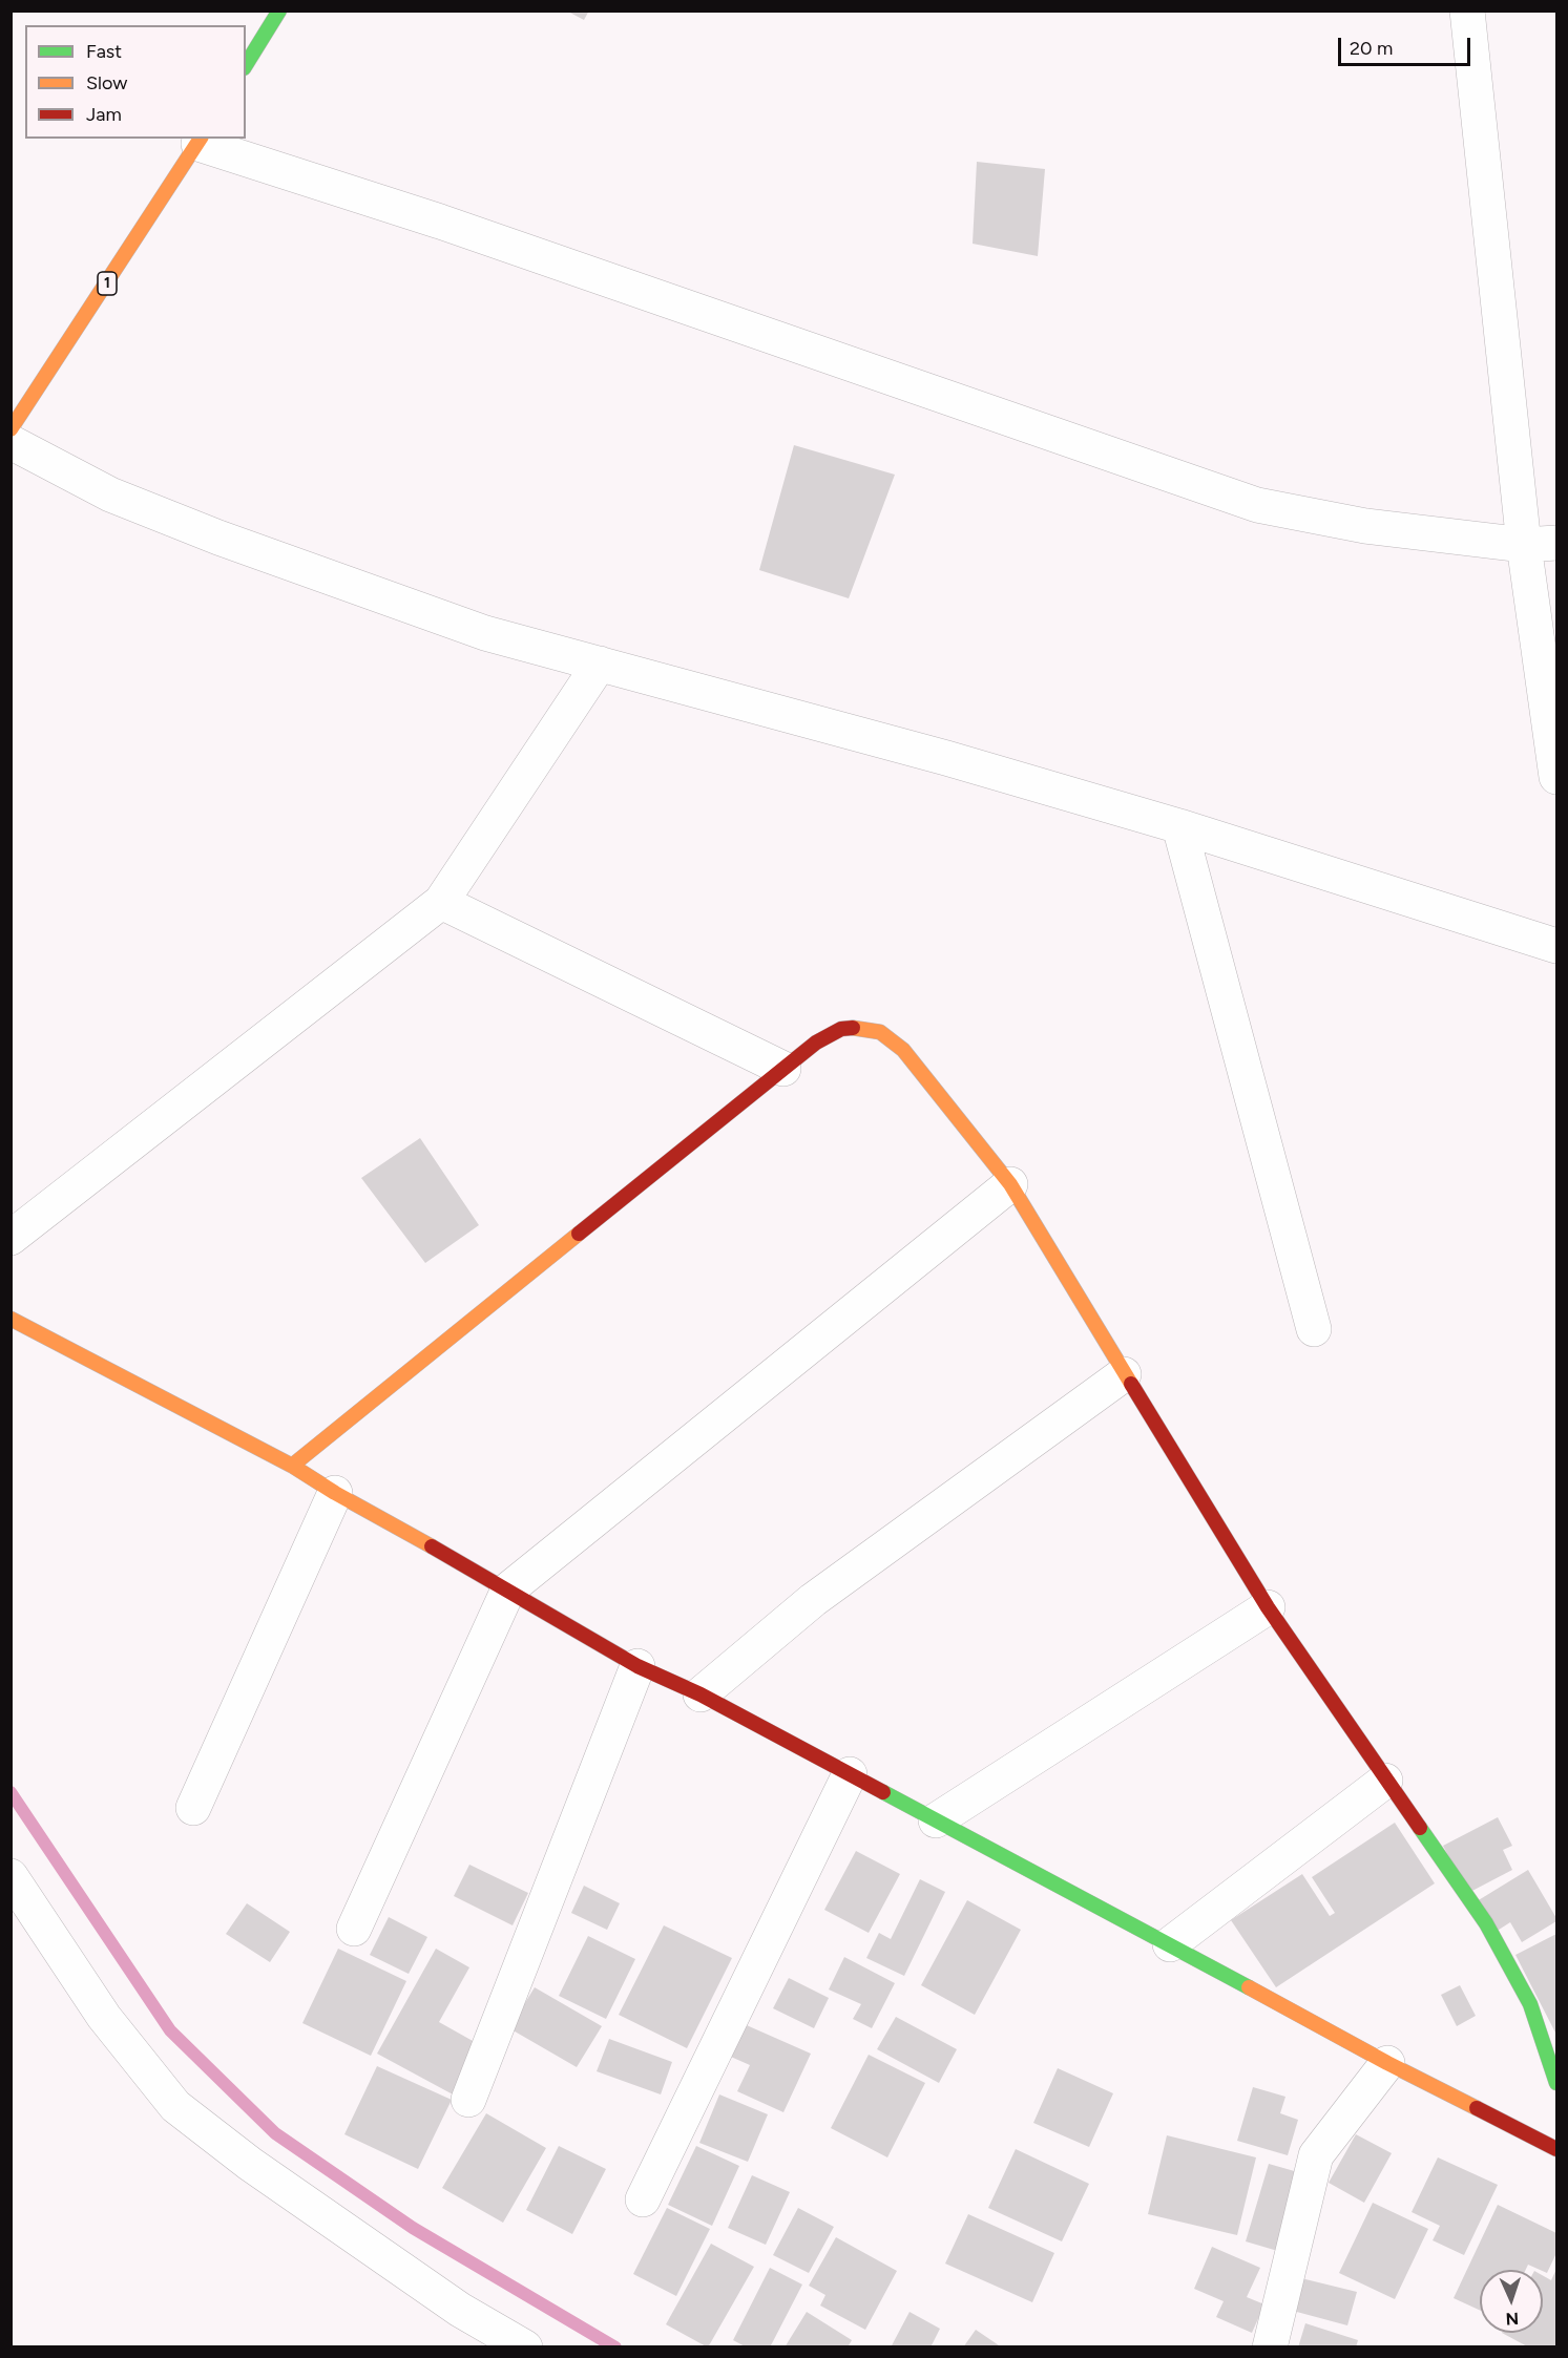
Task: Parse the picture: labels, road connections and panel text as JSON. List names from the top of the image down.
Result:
{
  "streets": {
    "street": ["1"]
  },
  "legend": ["Fast", "Slow", "Jam"],
  "scale_bar": "20 m",
  "north": "bottom"
}
